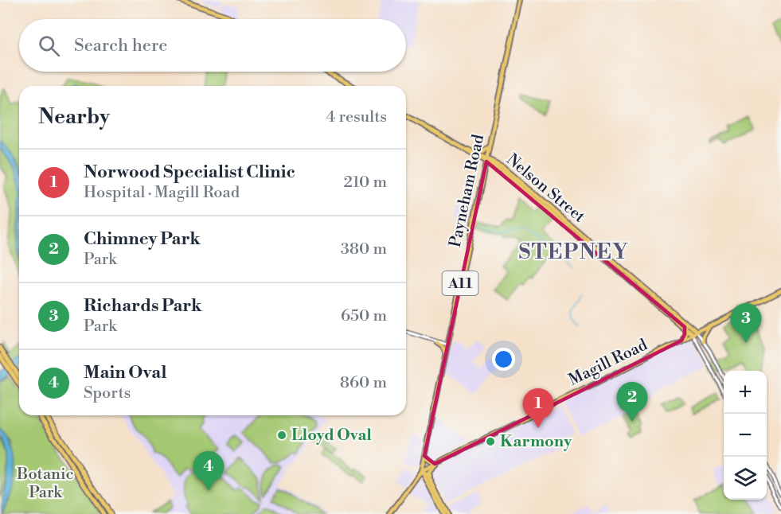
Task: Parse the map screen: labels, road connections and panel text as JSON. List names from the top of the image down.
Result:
{
  "streets": {
    "main road": [
      "Nelson Street",
      "Payneham Road",
      "A11",
      "Magill Road"
    ]
  },
  "crossings": [
    ["Nelson Street", "Payneham Road"],
    ["Nelson Street", "Magill Road"],
    ["Payneham Road", "A11"],
    ["Payneham Road", "Magill Road"],
    ["A11", "Magill Road"]
  ],
  "districts": ["STEPNEY"],
  "parks": ["Botanic Park"],
  "places": ["Lloyd Oval", "Karmony"],
  "page": {
    "search": "Search here",
    "heading": ["Nearby", "4 results"],
    "list": [
      {
        "mark": "1",
        "name": "Norwood Specialist Clinic",
        "note": "Hospital · Magill Road",
        "value": "210 m"
      },
      {
        "mark": "2",
        "name": "Chimney Park",
        "note": "Park",
        "value": "380 m"
      },
      {
        "mark": "3",
        "name": "Richards Park",
        "note": "Park",
        "value": "650 m"
      },
      {
        "mark": "4",
        "name": "Main Oval",
        "note": "Sports",
        "value": "860 m"
      }
    ],
    "pins": [
      "3",
      "2",
      "1",
      "4"
    ],
    "map_buttons": ["+", "−"]
  }
}
